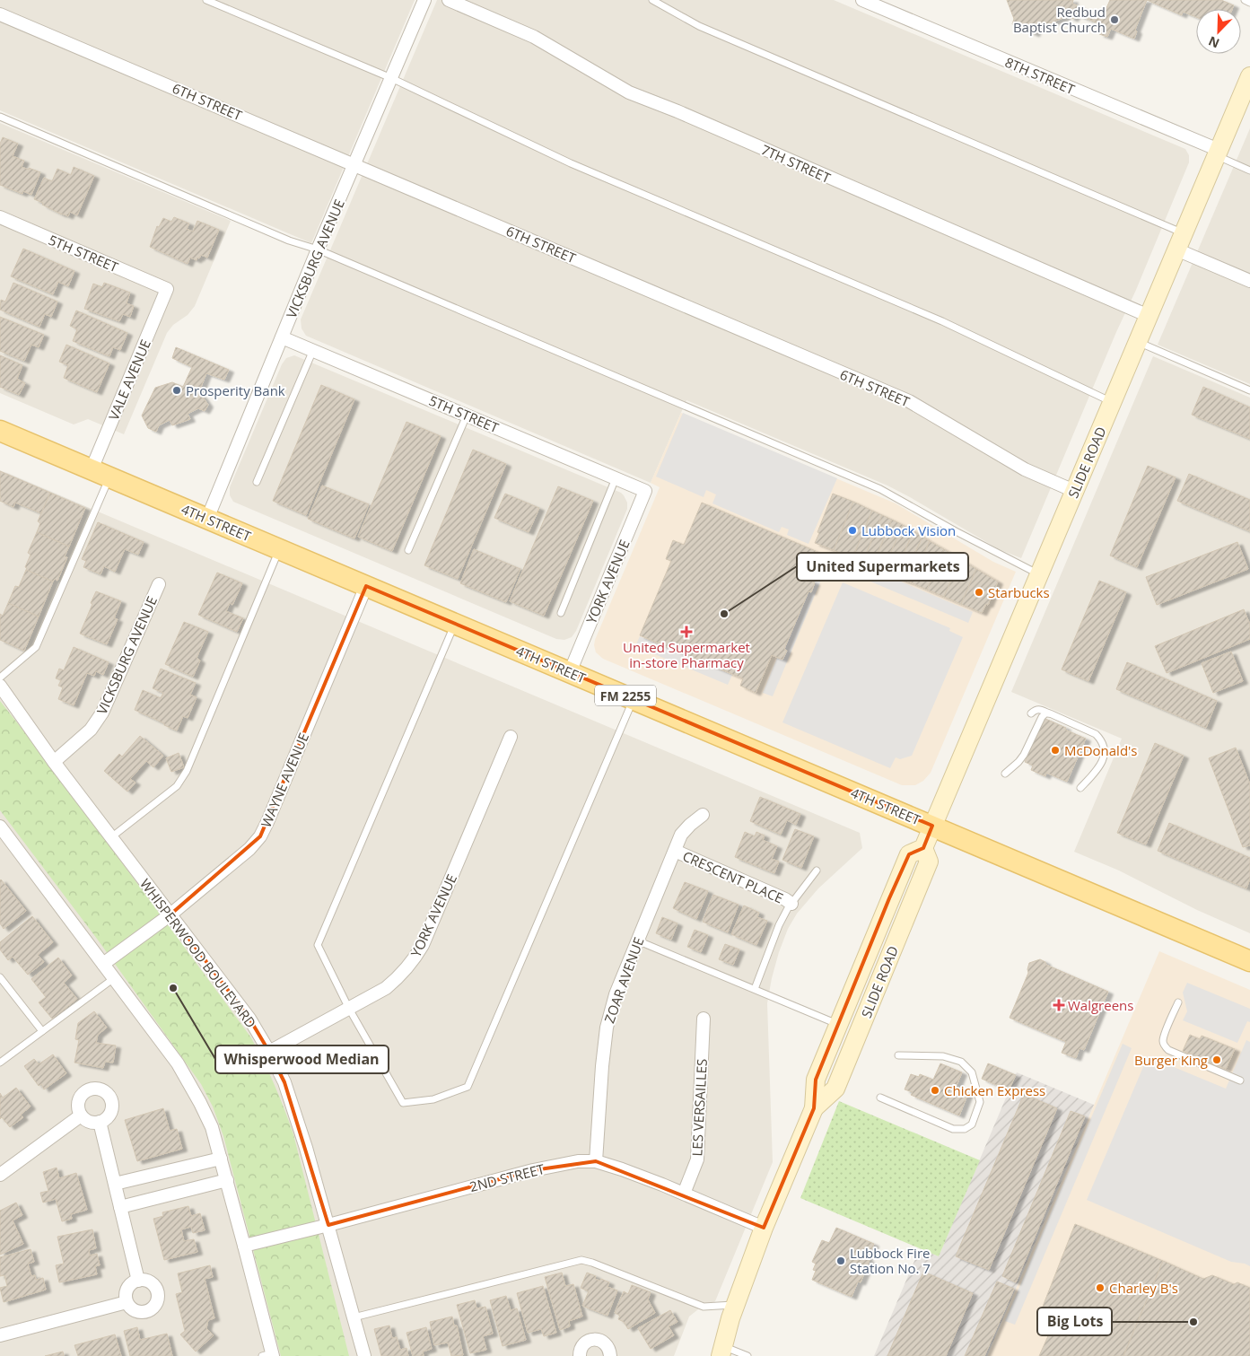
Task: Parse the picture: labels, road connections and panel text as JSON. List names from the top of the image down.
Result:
{
  "streets": {
    "main road": ["SLIDE ROAD", "4TH STREET", "FM 2255"],
    "street": [
      "8TH STREET",
      "6TH STREET",
      "7TH STREET",
      "5TH STREET",
      "VICKSBURG AVENUE",
      "VALE AVENUE",
      "YORK AVENUE",
      "WAYNE AVENUE",
      "CRESCENT PLACE",
      "WHISPERWOOD BOULEVARD",
      "ZOAR AVENUE",
      "LES VERSAILLES",
      "2ND STREET"
    ]
  },
  "crossings": [
    ["8TH STREET", "SLIDE ROAD"],
    ["6TH STREET", "VICKSBURG AVENUE"],
    ["6TH STREET", "SLIDE ROAD"],
    ["7TH STREET", "SLIDE ROAD"],
    ["5TH STREET", "VICKSBURG AVENUE"],
    ["5TH STREET", "VALE AVENUE"],
    ["5TH STREET", "YORK AVENUE"],
    ["VICKSBURG AVENUE", "4TH STREET"],
    ["VICKSBURG AVENUE", "WHISPERWOOD BOULEVARD"],
    ["VALE AVENUE", "4TH STREET"],
    ["SLIDE ROAD", "4TH STREET"],
    ["SLIDE ROAD", "2ND STREET"],
    ["4TH STREET", "YORK AVENUE"],
    ["4TH STREET", "WAYNE AVENUE"],
    ["YORK AVENUE", "WHISPERWOOD BOULEVARD"],
    ["WAYNE AVENUE", "WHISPERWOOD BOULEVARD"],
    ["CRESCENT PLACE", "ZOAR AVENUE"],
    ["WHISPERWOOD BOULEVARD", "2ND STREET"],
    ["ZOAR AVENUE", "2ND STREET"],
    ["LES VERSAILLES", "2ND STREET"]
  ],
  "places": {
    "other": [
      "Redbud Baptist Church",
      "Prosperity Bank",
      "Lubbock Vision",
      "Starbucks",
      "United Supermarkets",
      "McDonald's",
      "Whisperwood Median",
      "Burger King",
      "Chicken Express",
      "Lubbock Fire Station No. 7",
      "Charley B's",
      "Big Lots"
    ],
    "health": ["United Supermarket in-store Pharmacy", "Walgreens"]
  },
  "north": "bottom left"
}
